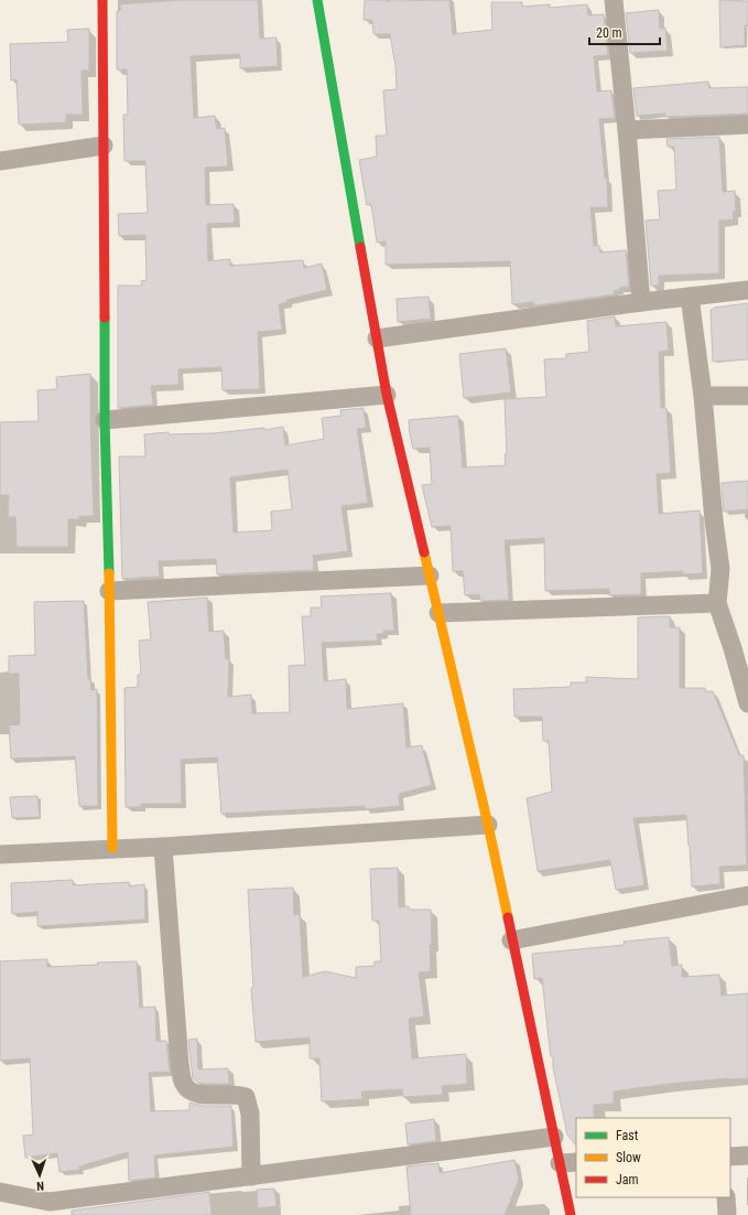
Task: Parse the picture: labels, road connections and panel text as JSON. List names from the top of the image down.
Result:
{
  "legend": ["Fast", "Slow", "Jam"],
  "scale_bar": "20 m",
  "north": "bottom"
}
